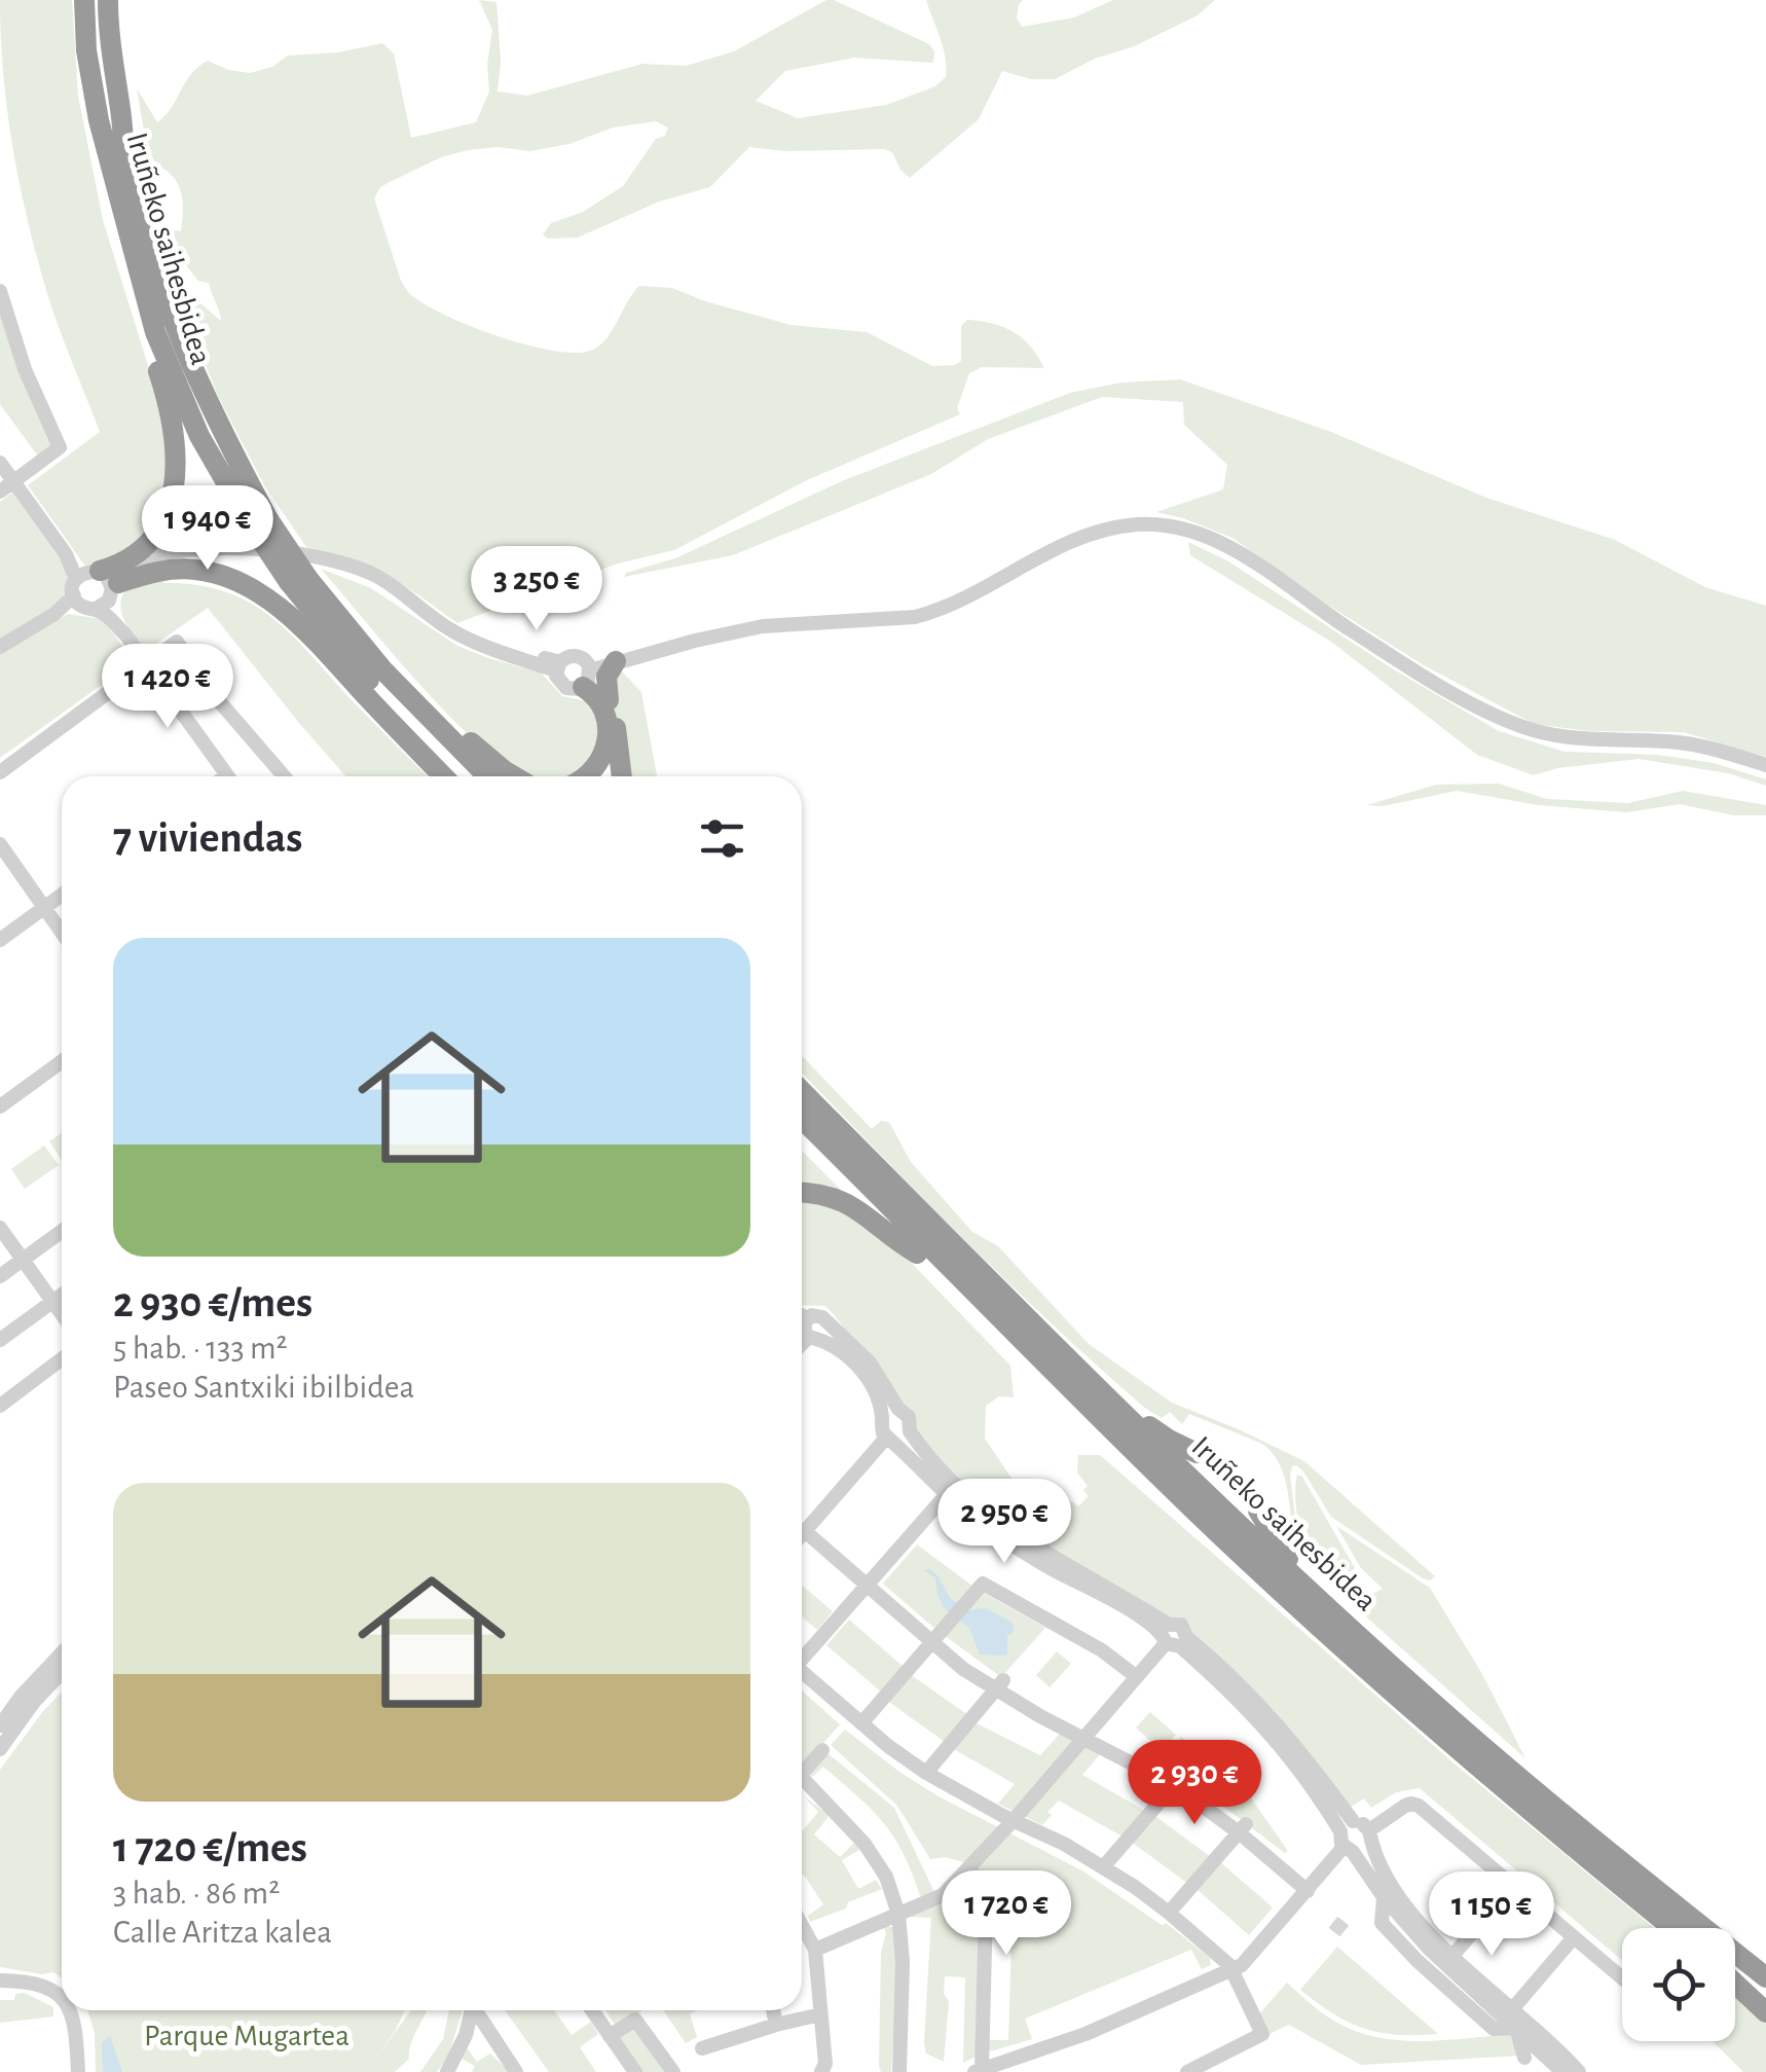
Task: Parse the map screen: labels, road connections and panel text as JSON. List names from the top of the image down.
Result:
{
  "streets": {
    "highway": ["Iruñeko saihesbidea"]
  },
  "parks": ["Parque Mugartea"],
  "page": {
    "price": [
      "1 940 €",
      "3 250 €",
      "1 420 €",
      "2 950 €",
      "2 930 €",
      "1 720 €",
      "1 150 €"
    ],
    "heading": "7 viviendas",
    "list": [
      {
        "name": "2 930 €/mes",
        "note": "5 hab. · 133 m² · Paseo Santxiki ibilbidea"
      },
      {
        "name": "1 720 €/mes",
        "note": "3 hab. · 86 m² · Calle Aritza kalea"
      }
    ]
  }
}
